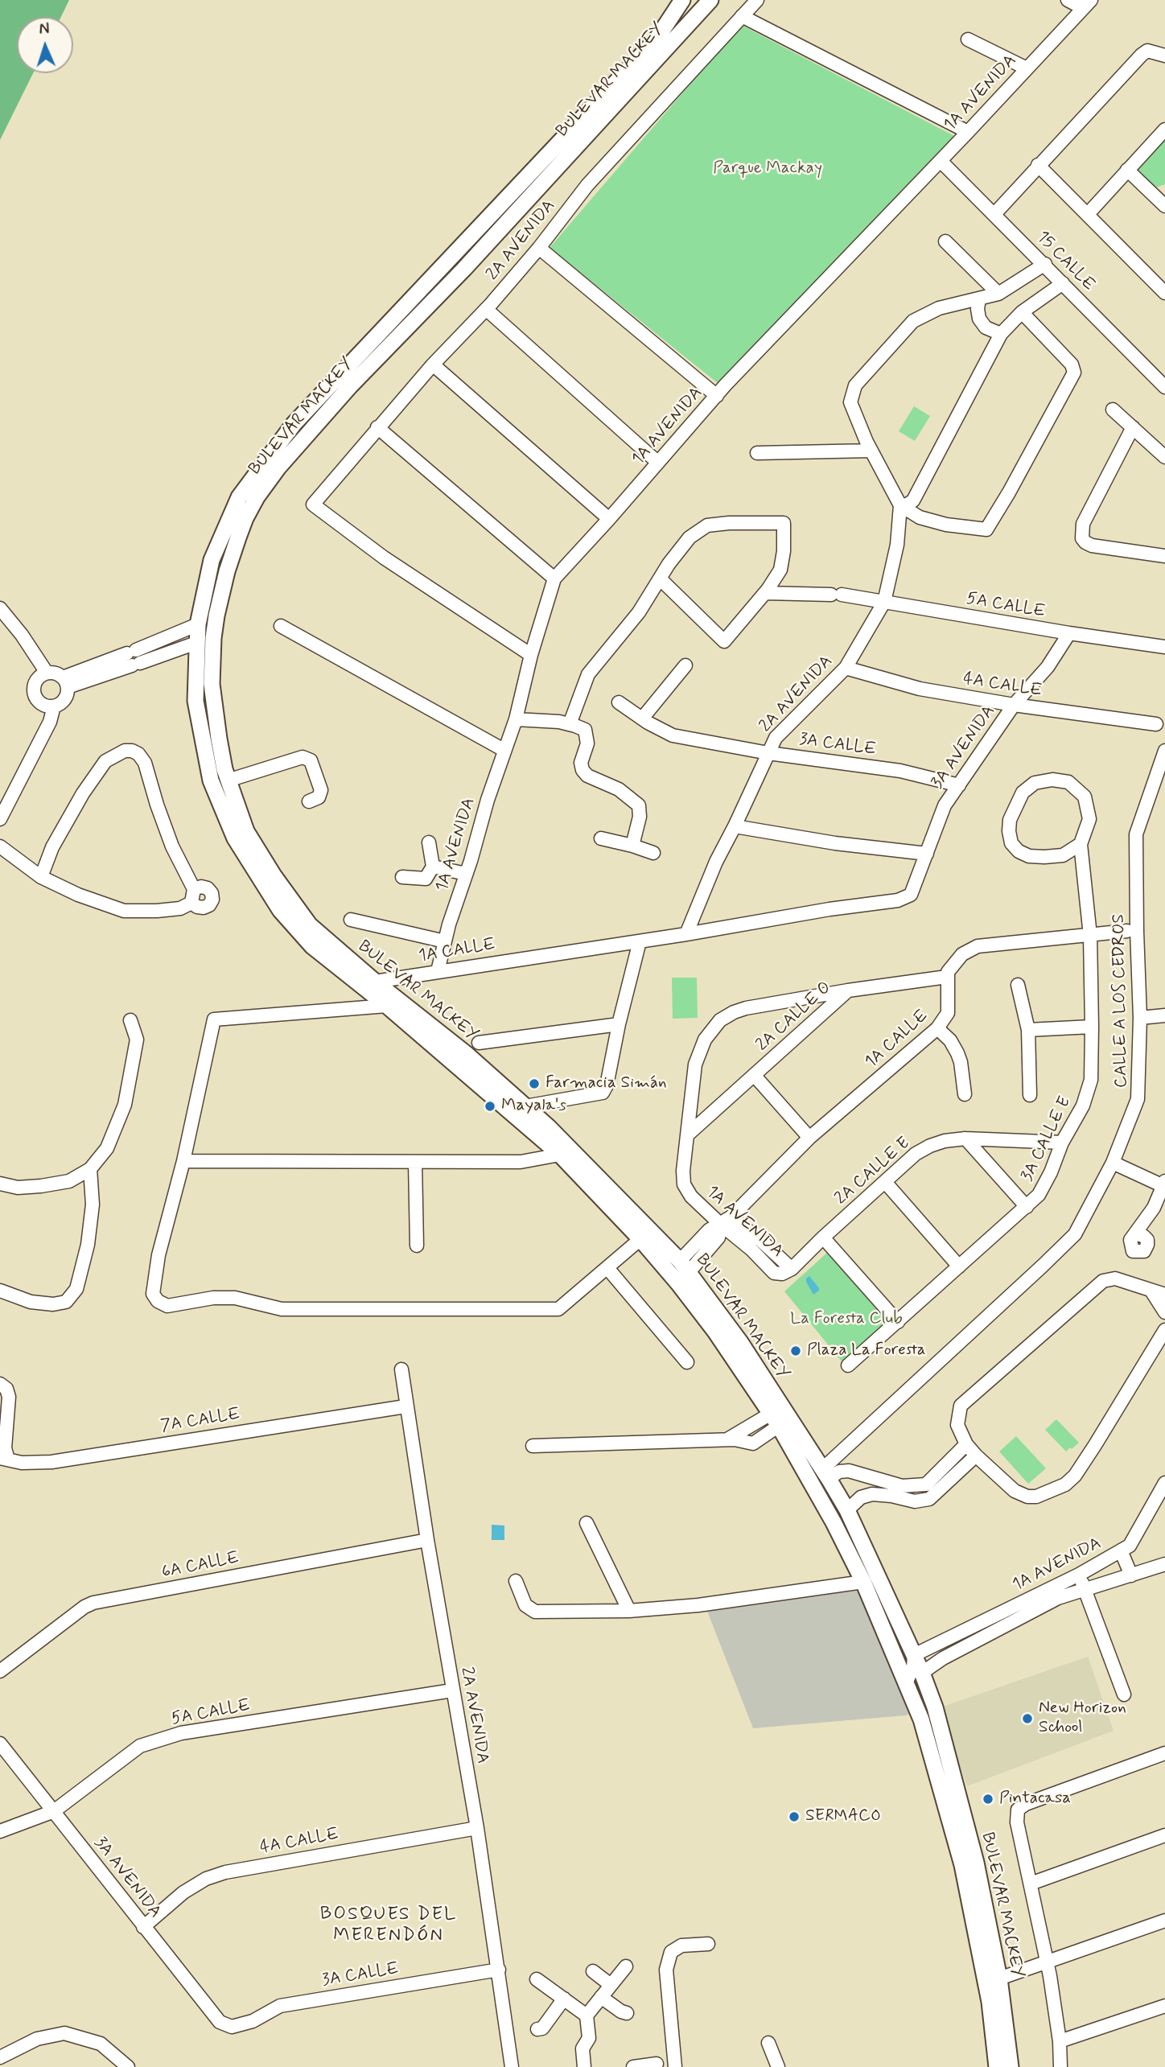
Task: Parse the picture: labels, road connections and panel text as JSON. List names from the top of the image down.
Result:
{
  "streets": {
    "main road": ["BULEVAR MACKEY"],
    "street": [
      "1A AVENIDA",
      "2A AVENIDA",
      "15 CALLE",
      "5A CALLE",
      "4A CALLE",
      "3A CALLE",
      "3A AVENIDA",
      "1A CALLE",
      "CALLE A LOS CEDROS",
      "2A CALLE O",
      "3A CALLE E",
      "2A CALLE E",
      "7A CALLE",
      "6A CALLE"
    ]
  },
  "crossings": [
    ["BULEVAR MACKEY", "1A AVENIDA"],
    ["BULEVAR MACKEY", "1A CALLE"],
    ["BULEVAR MACKEY", "CALLE A LOS CEDROS"],
    ["1A AVENIDA", "2A AVENIDA"],
    ["1A AVENIDA", "15 CALLE"],
    ["1A AVENIDA", "1A CALLE"],
    ["1A AVENIDA", "2A CALLE O"],
    ["1A AVENIDA", "2A CALLE E"],
    ["2A AVENIDA", "5A CALLE"],
    ["2A AVENIDA", "4A CALLE"],
    ["2A AVENIDA", "3A CALLE"],
    ["2A AVENIDA", "1A CALLE"],
    ["2A AVENIDA", "7A CALLE"],
    ["2A AVENIDA", "6A CALLE"],
    ["5A CALLE", "3A AVENIDA"],
    ["4A CALLE", "3A AVENIDA"],
    ["3A CALLE", "3A AVENIDA"],
    ["3A AVENIDA", "1A CALLE"],
    ["1A CALLE", "2A CALLE O"],
    ["3A CALLE E", "2A CALLE E"]
  ],
  "districts": ["BOSQUES DEL MERENDÓN"],
  "parks": ["Parque Mackay", "La Foresta Club"],
  "places": [
    "Farmacia Simán",
    "Mayala's",
    "Plaza La Foresta",
    "New Horizon School",
    "Pintacasa",
    "SERMACO"
  ],
  "north": "top"
}
